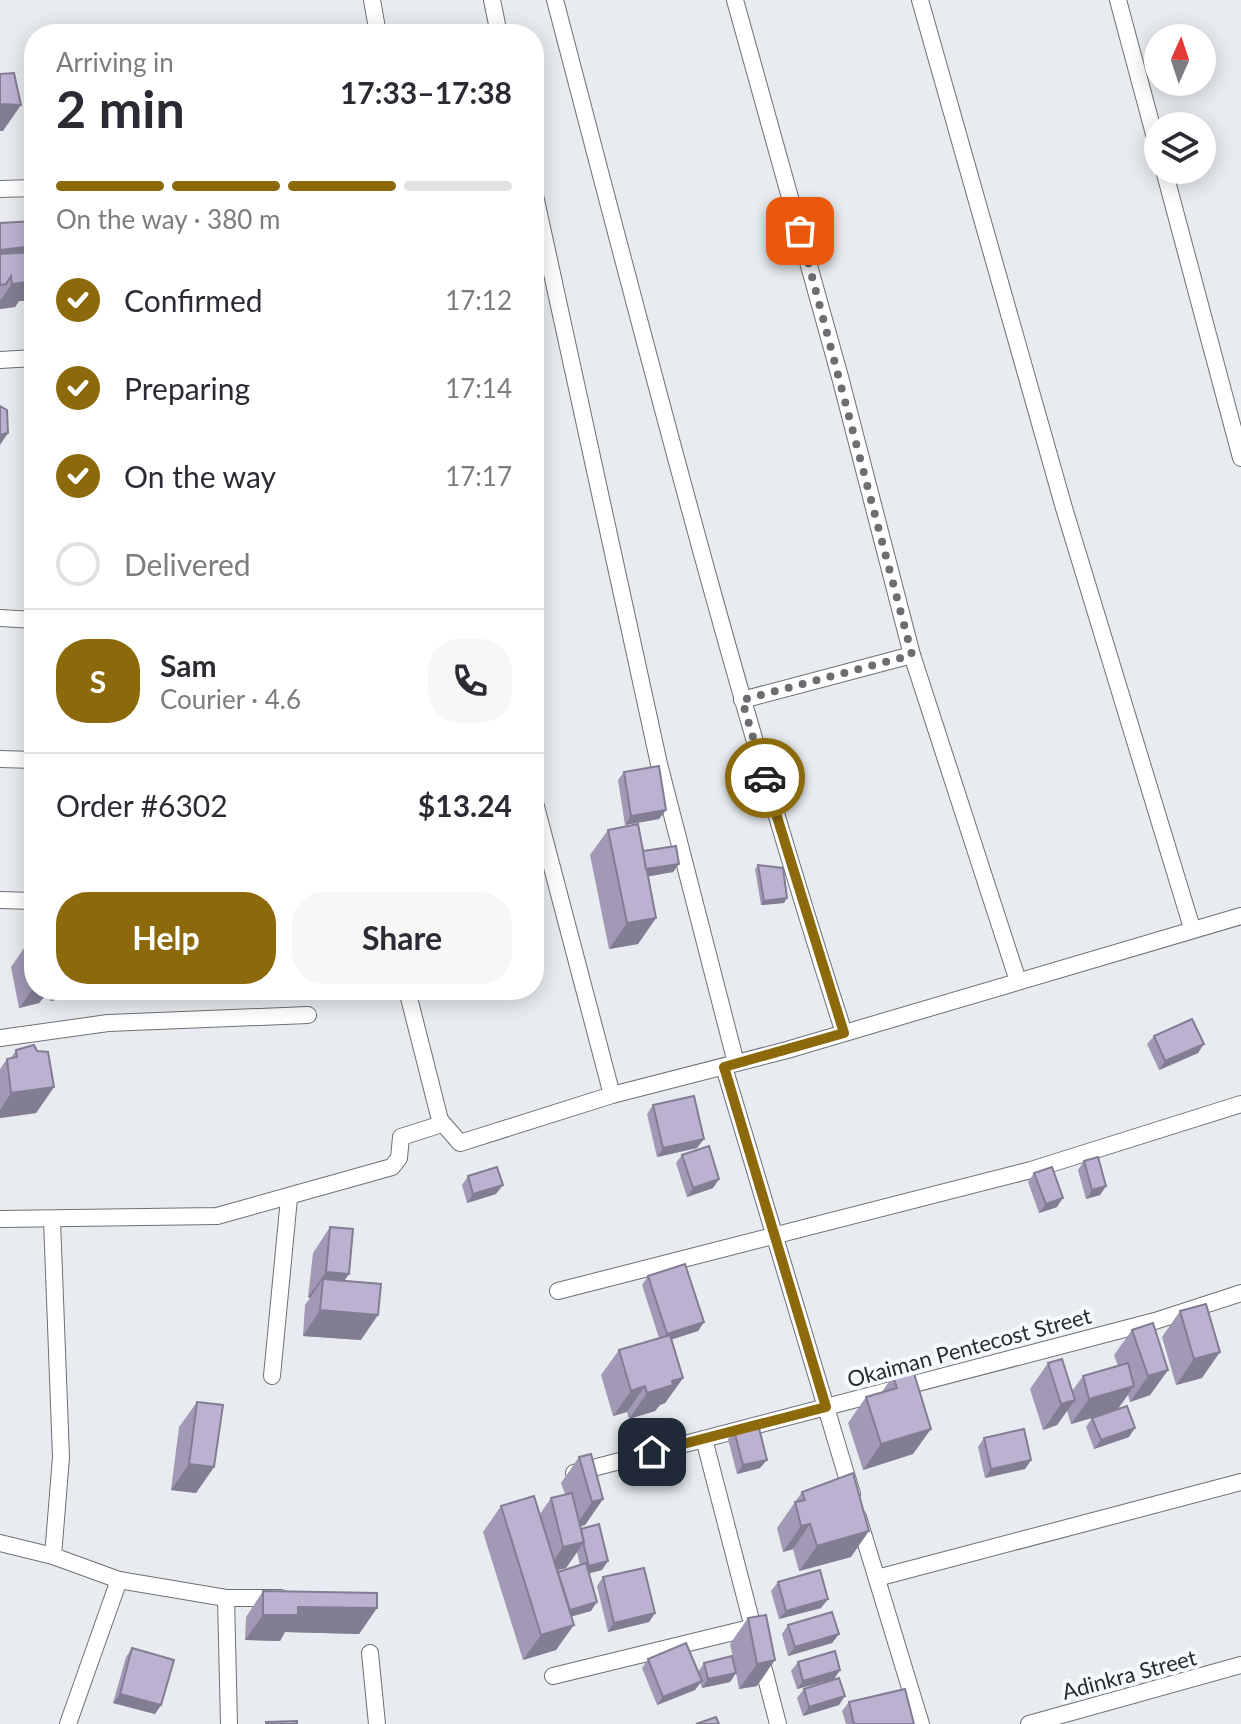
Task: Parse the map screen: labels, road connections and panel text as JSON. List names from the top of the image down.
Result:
{
  "streets": {
    "street": ["Okaiman Pentecost Street", "Adinkra Street"]
  },
  "north": "top",
  "page": {
    "heading": ["2 min", "Arriving in", "17:33–17:38"],
    "panel": [
      "Sam",
      "Courier · 4.6",
      "Order #6302",
      "$13.24"
    ],
    "bar": "On the way · 380 m",
    "list": [
      ["Confirmed", "17:12"],
      ["Preparing", "17:14"],
      ["On the way", "17:17"],
      "Delivered"
    ],
    "round": "S",
    "buttons": ["Help", "Share"]
  }
}
